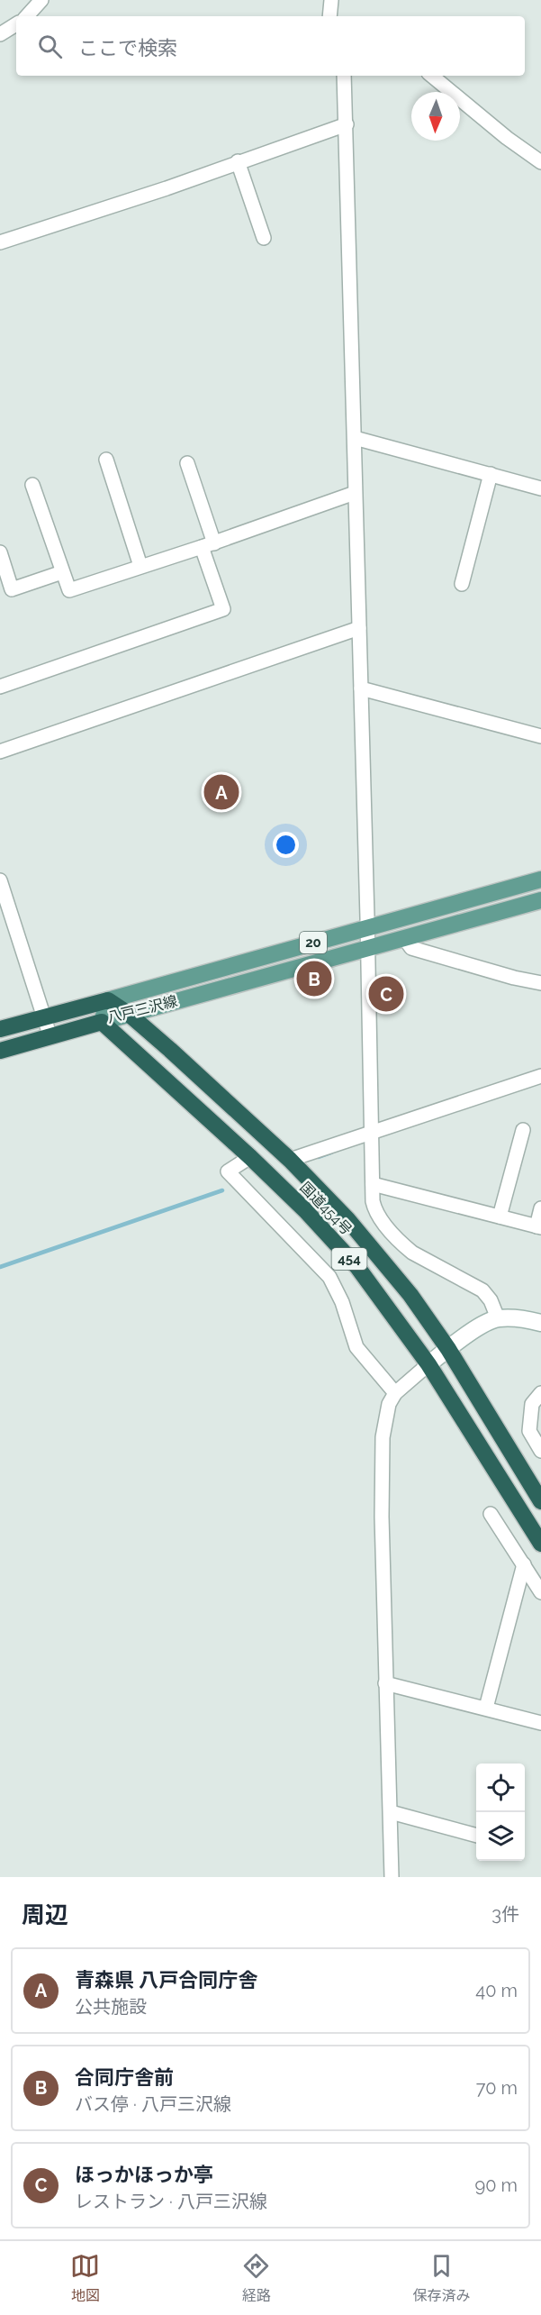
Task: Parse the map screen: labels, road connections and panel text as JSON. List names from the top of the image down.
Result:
{
  "streets": {
    "highway": ["国道454号", "454"],
    "main road": ["20", "八戸三沢線"]
  },
  "crossings": [
    ["八戸三沢線", "国道454号"]
  ],
  "north": "bottom",
  "page": {
    "search": "ここで検索",
    "pins": ["A", "B", "C"],
    "heading": ["周辺", "3件"],
    "list": [
      {
        "mark": "A",
        "name": "青森県 八戸合同庁舎",
        "note": "公共施設",
        "value": "40 m"
      },
      {
        "mark": "B",
        "name": "合同庁舎前",
        "note": "バス停 · 八戸三沢線",
        "value": "70 m"
      },
      {
        "mark": "C",
        "name": "ほっかほっか亭",
        "note": "レストラン · 八戸三沢線",
        "value": "90 m"
      }
    ],
    "nav": ["地図", "経路", "保存済み"]
  }
}
